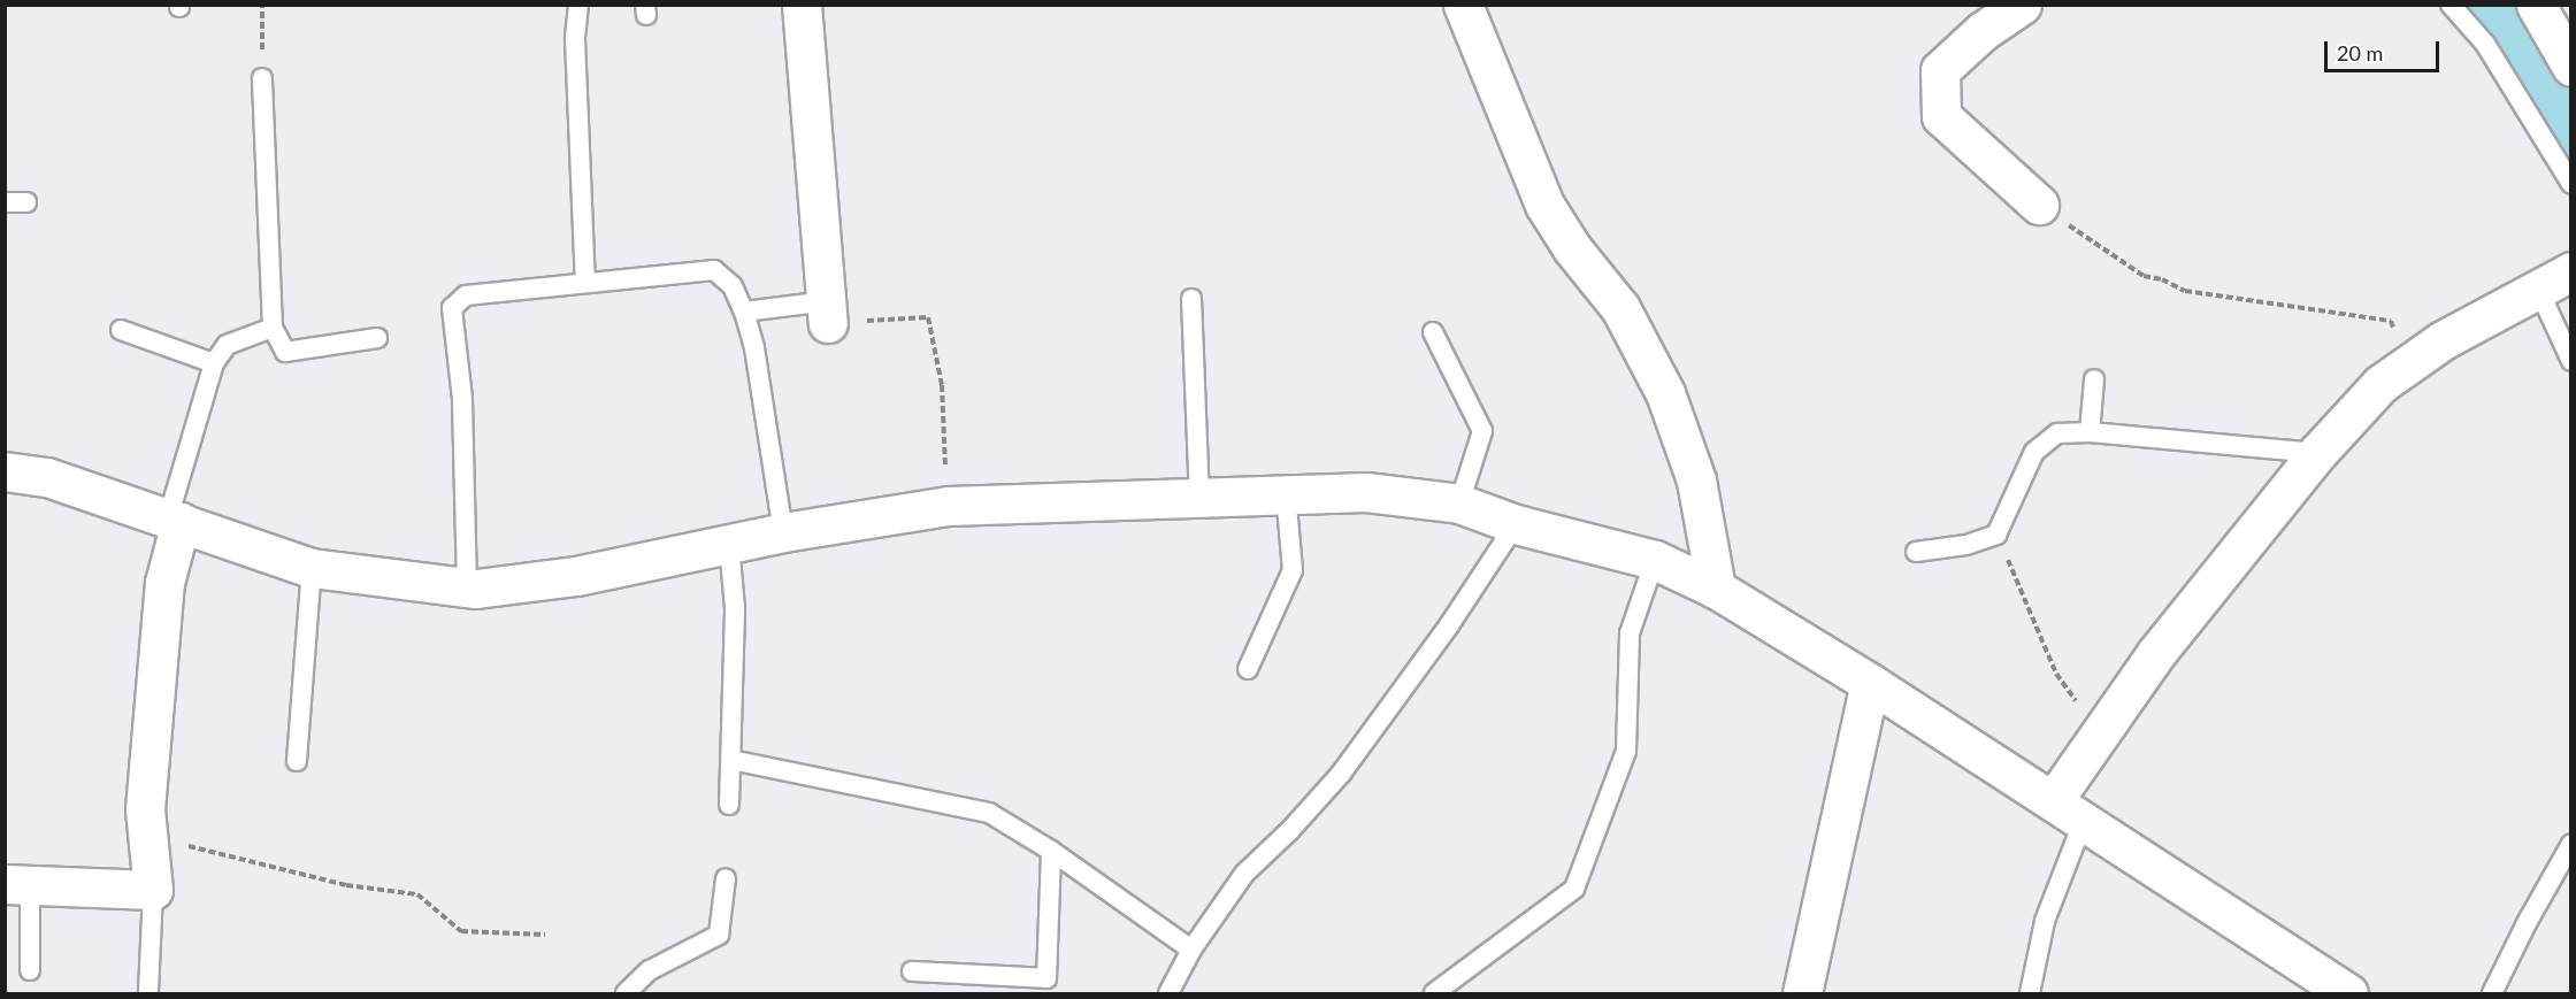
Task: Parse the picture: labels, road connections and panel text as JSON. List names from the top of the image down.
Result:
{
  "scale_bar": "20 m"
}
